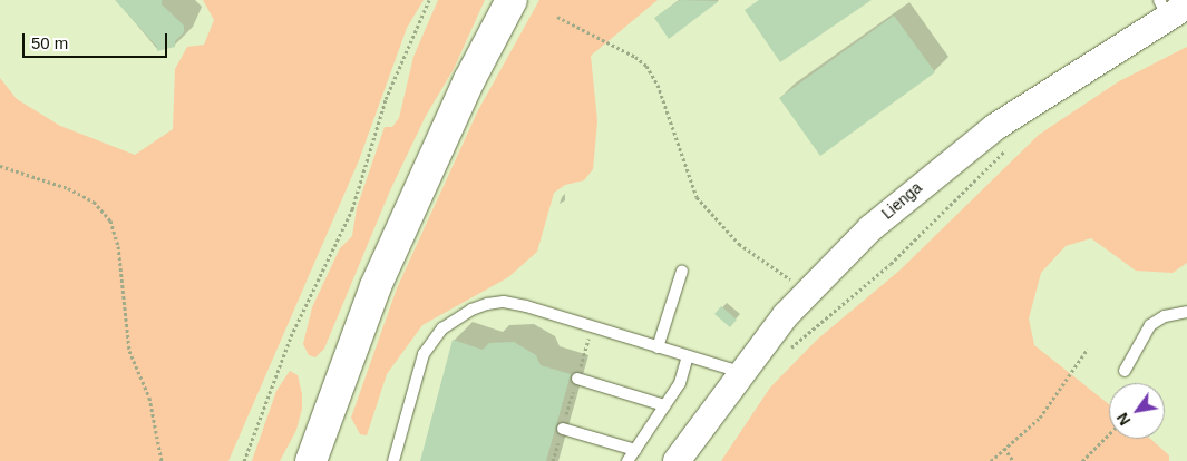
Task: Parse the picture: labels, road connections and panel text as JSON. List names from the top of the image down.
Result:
{
  "streets": {
    "street": ["Lienga"]
  },
  "scale_bar": "50 m",
  "north": "bottom left"
}
